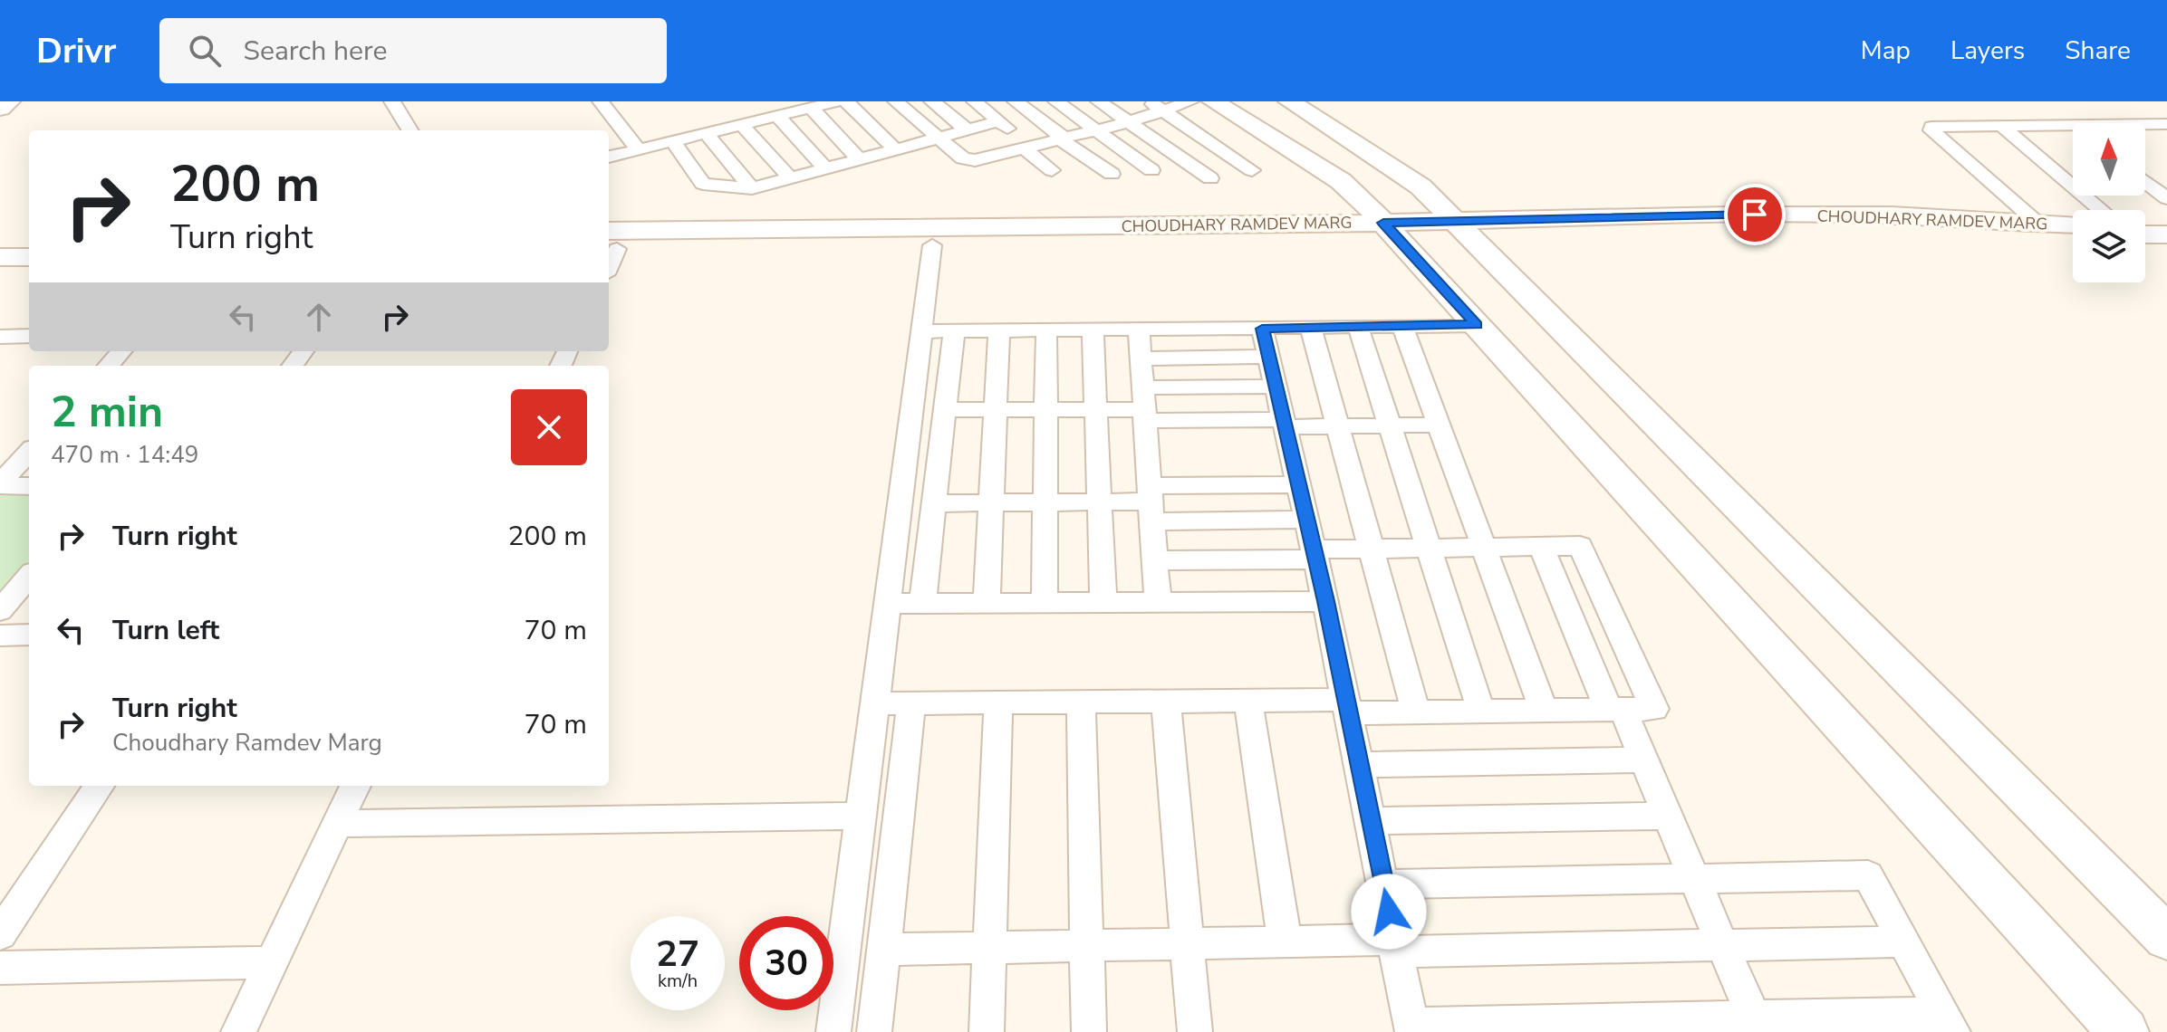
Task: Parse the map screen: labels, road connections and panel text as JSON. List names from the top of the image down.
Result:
{
  "streets": {
    "street": ["CHOUDHARY RAMDEV MARG"]
  },
  "north": "top",
  "page": {
    "header": "Drivr",
    "search": "Search here",
    "nav": ["Map", "Layers", "Share"],
    "turn": ["200 m", "Turn right"],
    "heading": ["2 min", "470 m · 14:49"],
    "list": [
      {
        "name": "Turn right",
        "value": "200 m"
      },
      {
        "name": "Turn left",
        "value": "70 m"
      },
      {
        "name": "Turn right",
        "note": "Choudhary Ramdev Marg",
        "value": "70 m"
      }
    ],
    "speed": "27 km/h",
    "limit": "30"
  }
}
